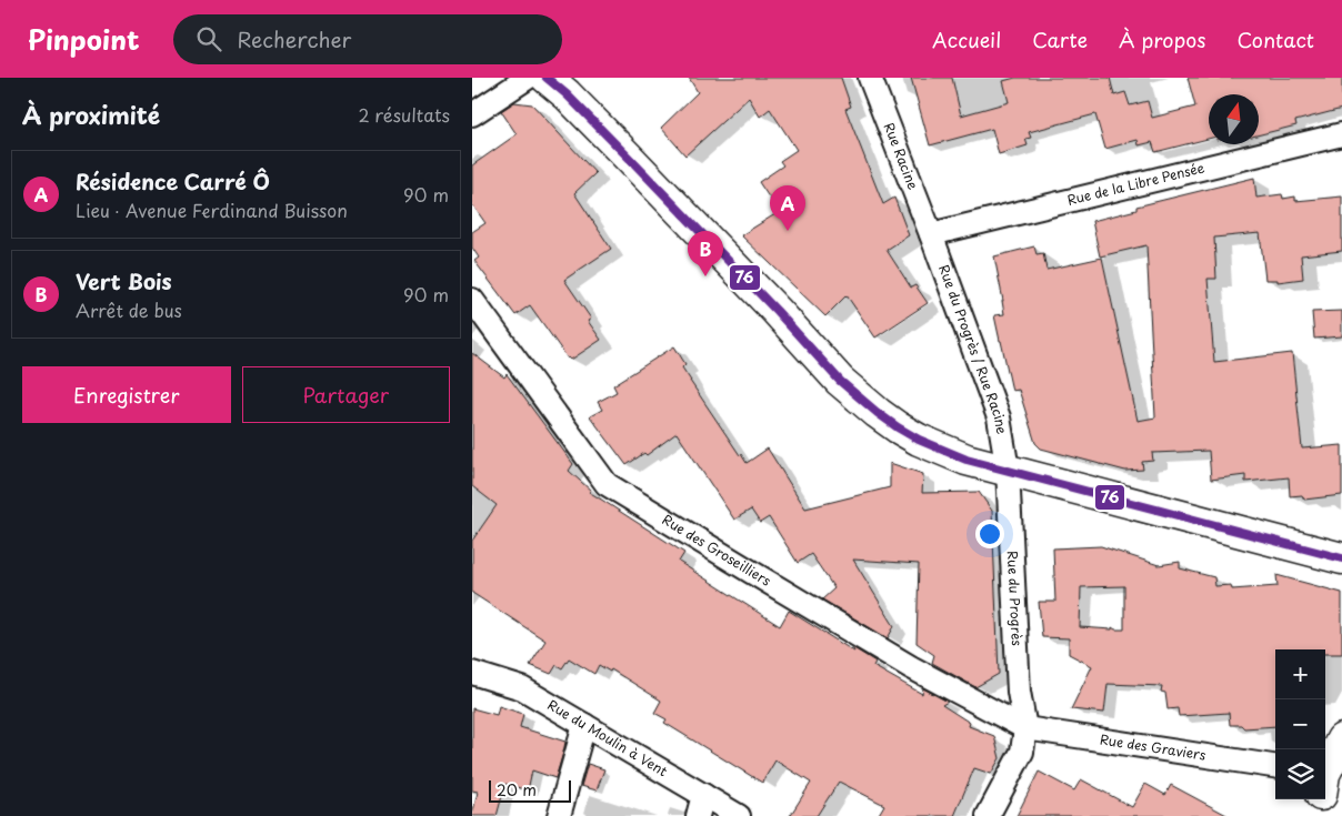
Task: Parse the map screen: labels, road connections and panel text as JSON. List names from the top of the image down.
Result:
{
  "streets": {
    "street": [
      "Rue Racine",
      "Rue de la Libre Pensée",
      "Rue du Progrès / Rue Racine",
      "Rue des Groseilliers",
      "Rue du Progrès",
      "Rue du Moulin à Vent",
      "Rue des Graviers"
    ]
  },
  "crossings": [
    ["Rue Racine", "Rue de la Libre Pensée"],
    ["Rue Racine", "Rue du Progrès / Rue Racine"],
    ["Rue de la Libre Pensée", "Rue du Progrès / Rue Racine"],
    ["Rue du Progrès / Rue Racine", "Rue du Progrès"],
    ["Rue des Groseilliers", "Rue du Progrès"],
    ["Rue des Groseilliers", "Rue des Graviers"],
    ["Rue du Progrès", "Rue des Graviers"]
  ],
  "lines": ["transit line 76"],
  "scale_bar": "20 m",
  "north": "top",
  "page": {
    "header": "Pinpoint",
    "search": "Rechercher",
    "nav": [
      "Accueil",
      "Carte",
      "À propos",
      "Contact"
    ],
    "heading": ["À proximité", "2 résultats"],
    "list": [
      {
        "mark": "A",
        "name": "Résidence Carré Ô",
        "note": "Lieu · Avenue Ferdinand Buisson",
        "value": "90 m"
      },
      {
        "mark": "B",
        "name": "Vert Bois",
        "note": "Arrêt de bus",
        "value": "90 m"
      }
    ],
    "pins": ["A", "B"],
    "buttons": ["Enregistrer", "Partager"],
    "map_buttons": ["+", "−"],
    "scale": "20 m"
  }
}
